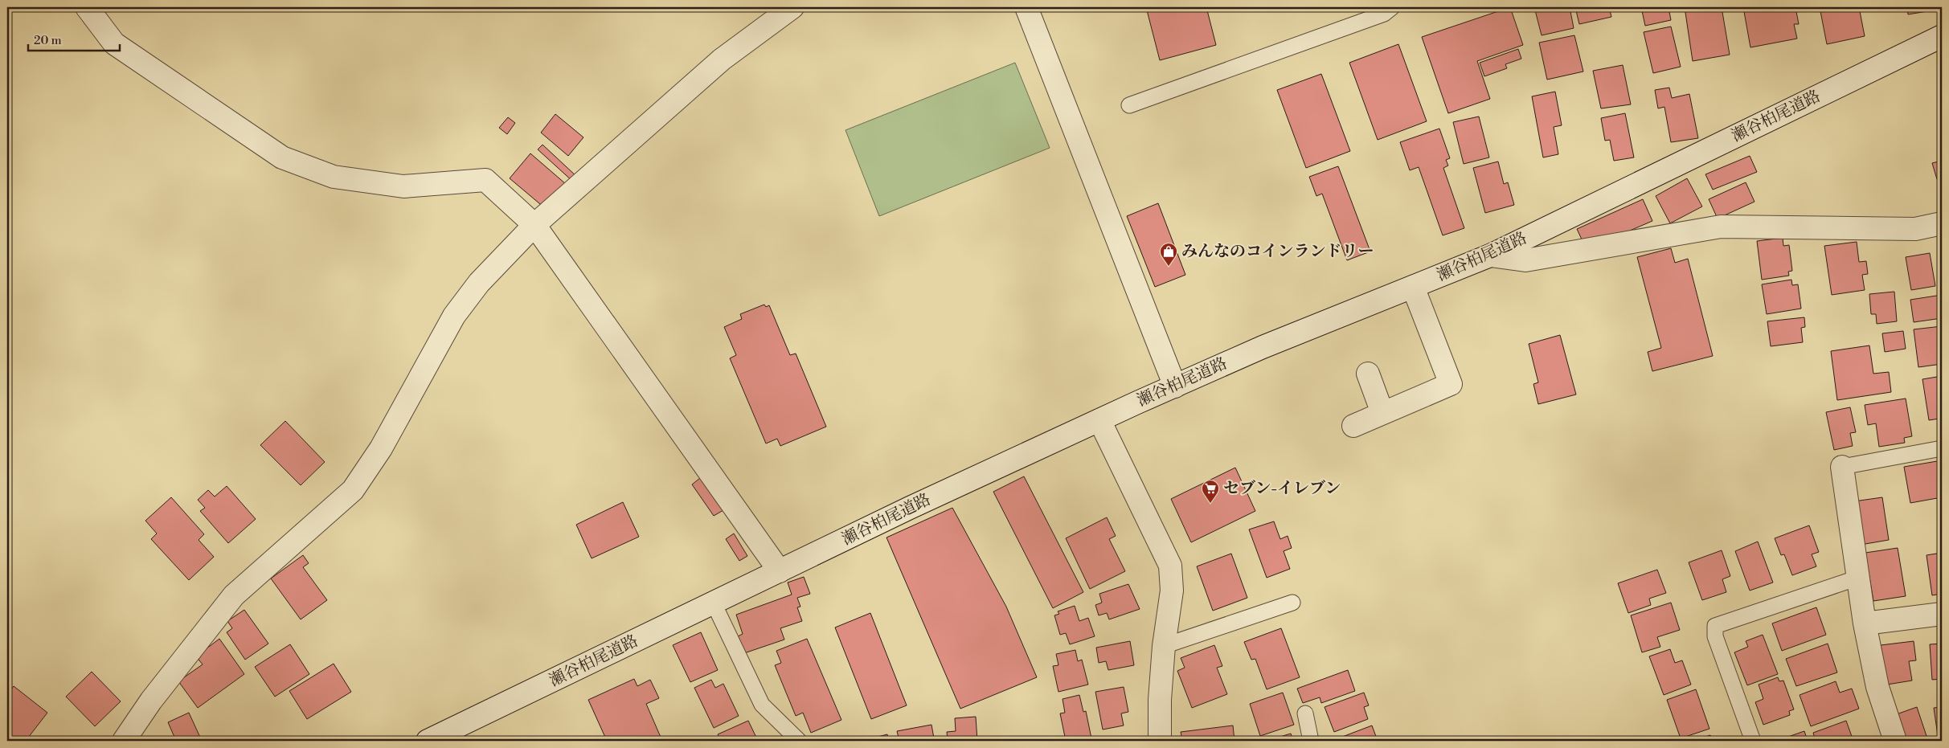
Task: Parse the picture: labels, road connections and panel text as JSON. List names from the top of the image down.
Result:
{
  "streets": {
    "street": ["瀬谷柏尾道路"]
  },
  "places": {
    "shop": ["みんなのコインランドリー"],
    "supermarket": ["セブン-イレブン"]
  },
  "scale_bar": "20 m"
}
